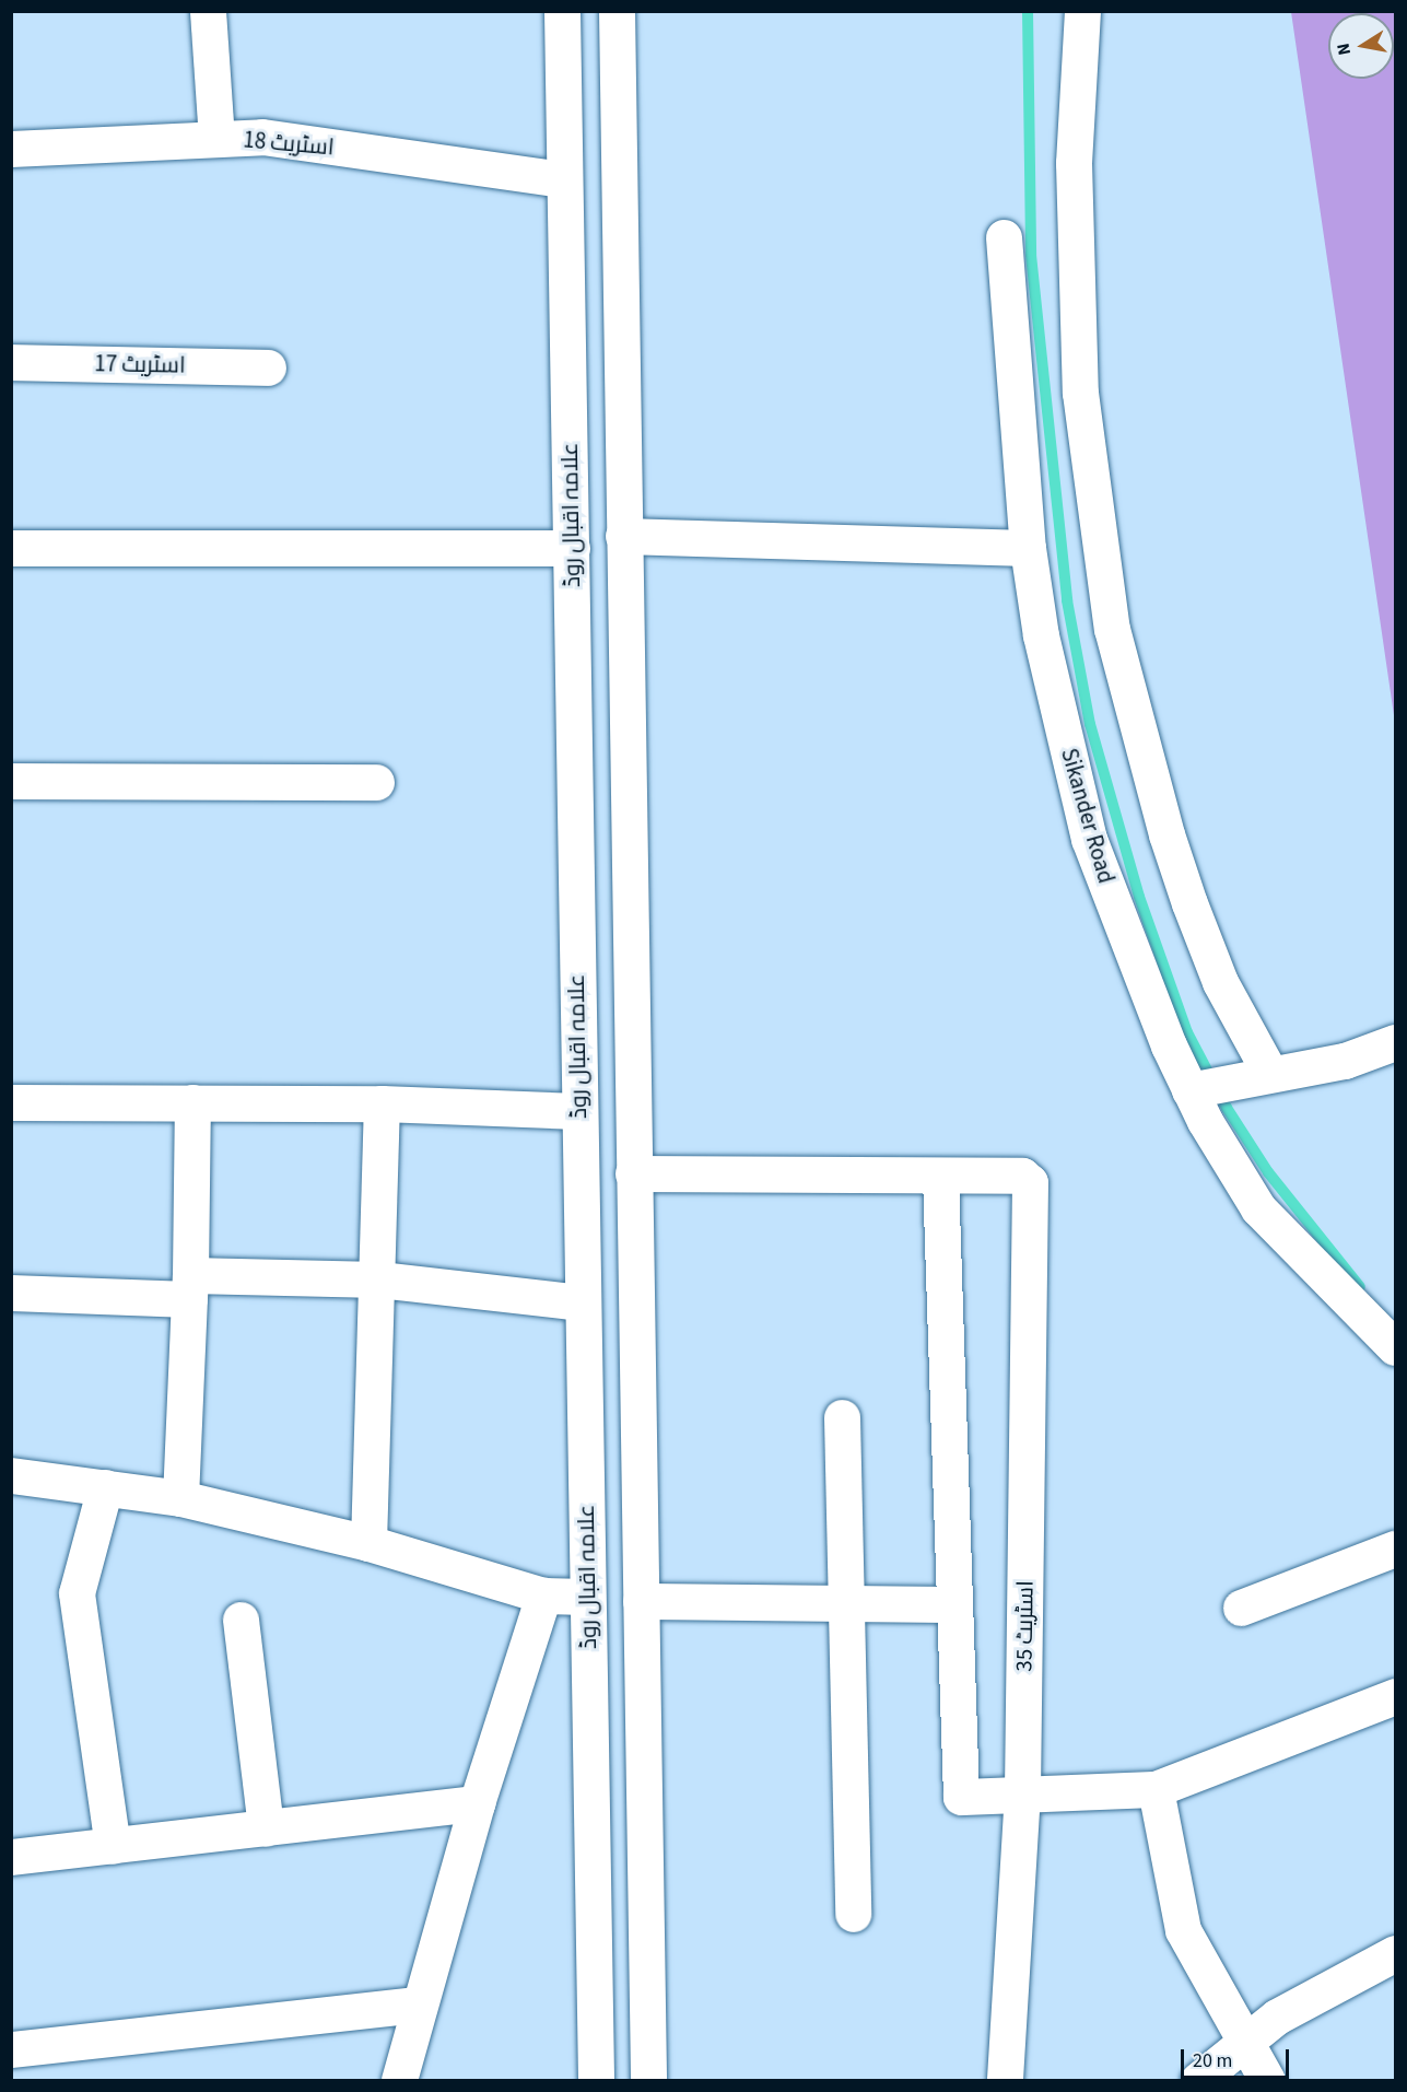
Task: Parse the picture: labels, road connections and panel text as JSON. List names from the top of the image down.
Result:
{
  "streets": {
    "street": [
      "اسٹریٹ 18",
      "اسٹریٹ 17",
      "علامہ اقبال روڈ",
      "Sikander Road",
      "اسٹریٹ 35"
    ]
  },
  "crossings": [
    ["اسٹریٹ 18", "علامہ اقبال روڈ"]
  ],
  "scale_bar": "20 m",
  "north": "left"
}
